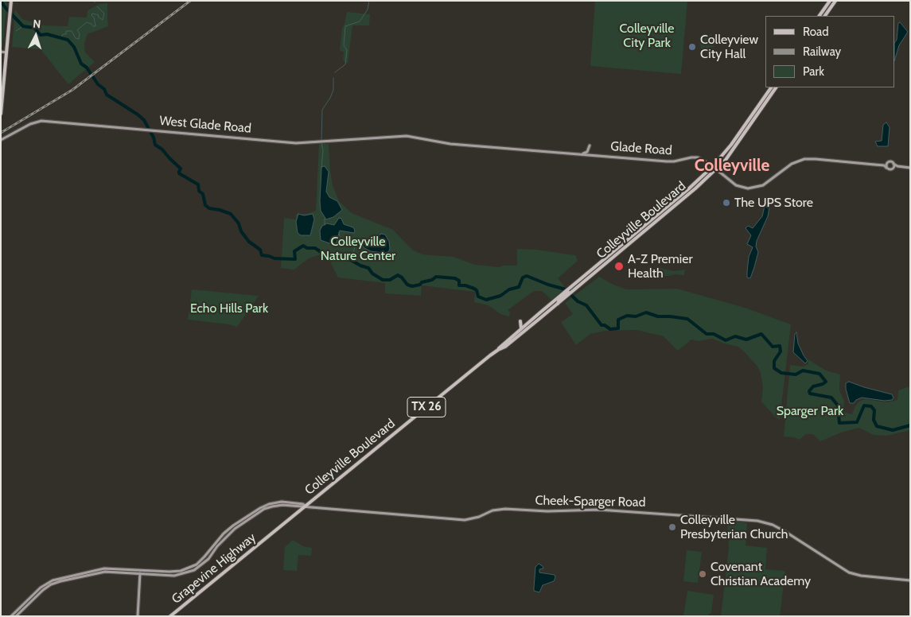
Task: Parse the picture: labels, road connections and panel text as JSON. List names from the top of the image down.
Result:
{
  "streets": {
    "main road": [
      "West Glade Road",
      "Glade Road",
      "Colleyville Boulevard",
      "TX 26",
      "Cheek-Sparger Road",
      "Grapevine Highway"
    ]
  },
  "crossings": [
    ["West Glade Road", "Glade Road"],
    ["Glade Road", "Colleyville Boulevard"],
    ["Colleyville Boulevard", "Cheek-Sparger Road"],
    ["Colleyville Boulevard", "Grapevine Highway"]
  ],
  "districts": ["Colleyville"],
  "parks": [
    "Colleyville City Park",
    "Colleyville Nature Center",
    "Echo Hills Park",
    "Sparger Park"
  ],
  "places": [
    "Colleyview City Hall",
    "The UPS Store",
    "A-Z Premier Health",
    "Colleyville Presbyterian Church",
    "Covenant Christian Academy"
  ],
  "legend": ["Road", "Railway", "Park"],
  "north": "top"
}
